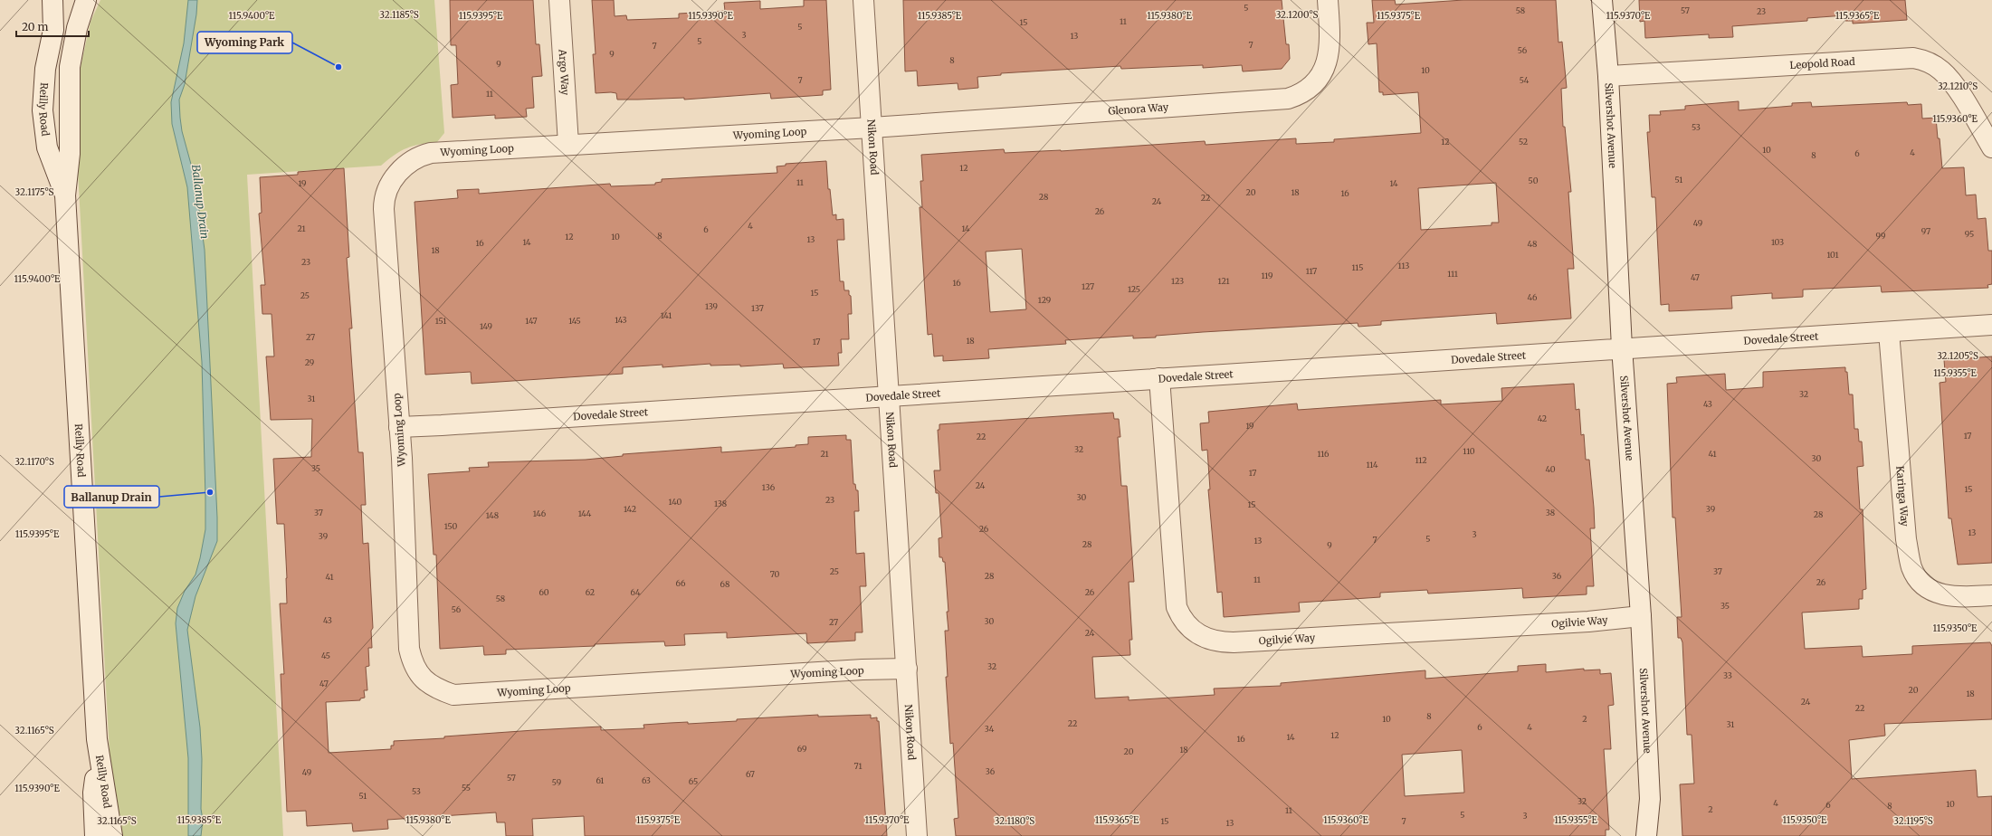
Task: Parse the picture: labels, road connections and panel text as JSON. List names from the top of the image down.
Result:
{
  "streets": {
    "street": [
      "Leopold Road",
      "Argo Way",
      "Glenora Way",
      "Reilly Road",
      "Silvershot Avenue",
      "Wyoming Loop",
      "Nikon Road",
      "Dovedale Street",
      "Karinga Way",
      "Ogilvie Way"
    ]
  },
  "crossings": [
    ["Leopold Road", "Silvershot Avenue"],
    ["Argo Way", "Wyoming Loop"],
    ["Glenora Way", "Wyoming Loop"],
    ["Glenora Way", "Nikon Road"],
    ["Silvershot Avenue", "Dovedale Street"],
    ["Silvershot Avenue", "Ogilvie Way"],
    ["Wyoming Loop", "Nikon Road"],
    ["Wyoming Loop", "Dovedale Street"],
    ["Nikon Road", "Dovedale Street"],
    ["Dovedale Street", "Karinga Way"],
    ["Dovedale Street", "Ogilvie Way"]
  ],
  "water": ["Ballanup Drain"],
  "places": ["Wyoming Park", "Ballanup Drain"],
  "house_numbers": [
    "5",
    "58",
    "57",
    "23",
    "11",
    "15",
    "5",
    "3",
    "13",
    "5",
    "7",
    "7",
    "56",
    "9",
    "8",
    "9",
    "10",
    "7",
    "54",
    "11",
    "53",
    "12",
    "52",
    "10",
    "4",
    "6",
    "8",
    "12",
    "51",
    "50",
    "11",
    "19",
    "14",
    "20",
    "18",
    "16",
    "28",
    "22",
    "24",
    "26",
    "49",
    "4",
    "21",
    "14",
    "6",
    "97",
    "95",
    "8",
    "99",
    "12",
    "10",
    "13",
    "14",
    "103",
    "16",
    "48",
    "18",
    "101",
    "23",
    "113",
    "115",
    "117",
    "111",
    "119",
    "47",
    "123",
    "121",
    "16",
    "127",
    "125",
    "15",
    "25",
    "46",
    "129",
    "139",
    "137",
    "141",
    "143",
    "151",
    "147",
    "145",
    "149",
    "27",
    "18",
    "17",
    "29",
    "32",
    "31",
    "43",
    "42",
    "19",
    "17",
    "22",
    "32",
    "110",
    "21",
    "116",
    "41",
    "30",
    "112",
    "114",
    "35",
    "40",
    "17",
    "24",
    "136",
    "15",
    "30",
    "23",
    "140",
    "138",
    "15",
    "142",
    "39",
    "37",
    "38",
    "146",
    "144",
    "28",
    "148",
    "150",
    "26",
    "13",
    "3",
    "39",
    "5",
    "7",
    "13",
    "28",
    "9",
    "25",
    "37",
    "70",
    "28",
    "36",
    "41",
    "11",
    "26",
    "66",
    "68",
    "60",
    "62",
    "64",
    "26",
    "58",
    "35",
    "56",
    "43",
    "30",
    "27",
    "24",
    "45",
    "32",
    "33",
    "47",
    "20",
    "18",
    "24",
    "22",
    "8",
    "10",
    "2",
    "22",
    "31",
    "6",
    "4",
    "34",
    "12",
    "14",
    "16",
    "69",
    "18",
    "20",
    "71",
    "36",
    "49",
    "67",
    "57",
    "61",
    "63",
    "65",
    "59",
    "55",
    "53",
    "51",
    "32",
    "4",
    "10",
    "6",
    "8",
    "2",
    "11",
    "5",
    "3",
    "15",
    "7",
    "13"
  ],
  "scale_bar": "20 m",
  "coordinates": [
    "32.1200°S",
    "32.1185°S",
    "115.9400°E",
    "115.9395°E",
    "115.9390°E",
    "115.9385°E",
    "115.9380°E",
    "115.9375°E",
    "115.9370°E",
    "115.9365°E",
    "32.1210°S",
    "115.9360°E",
    "32.1175°S",
    "32.1205°S",
    "115.9355°E",
    "32.1170°S",
    "115.9350°E",
    "32.1165°S",
    "32.1180°S",
    "32.1195°S"
  ]
}
